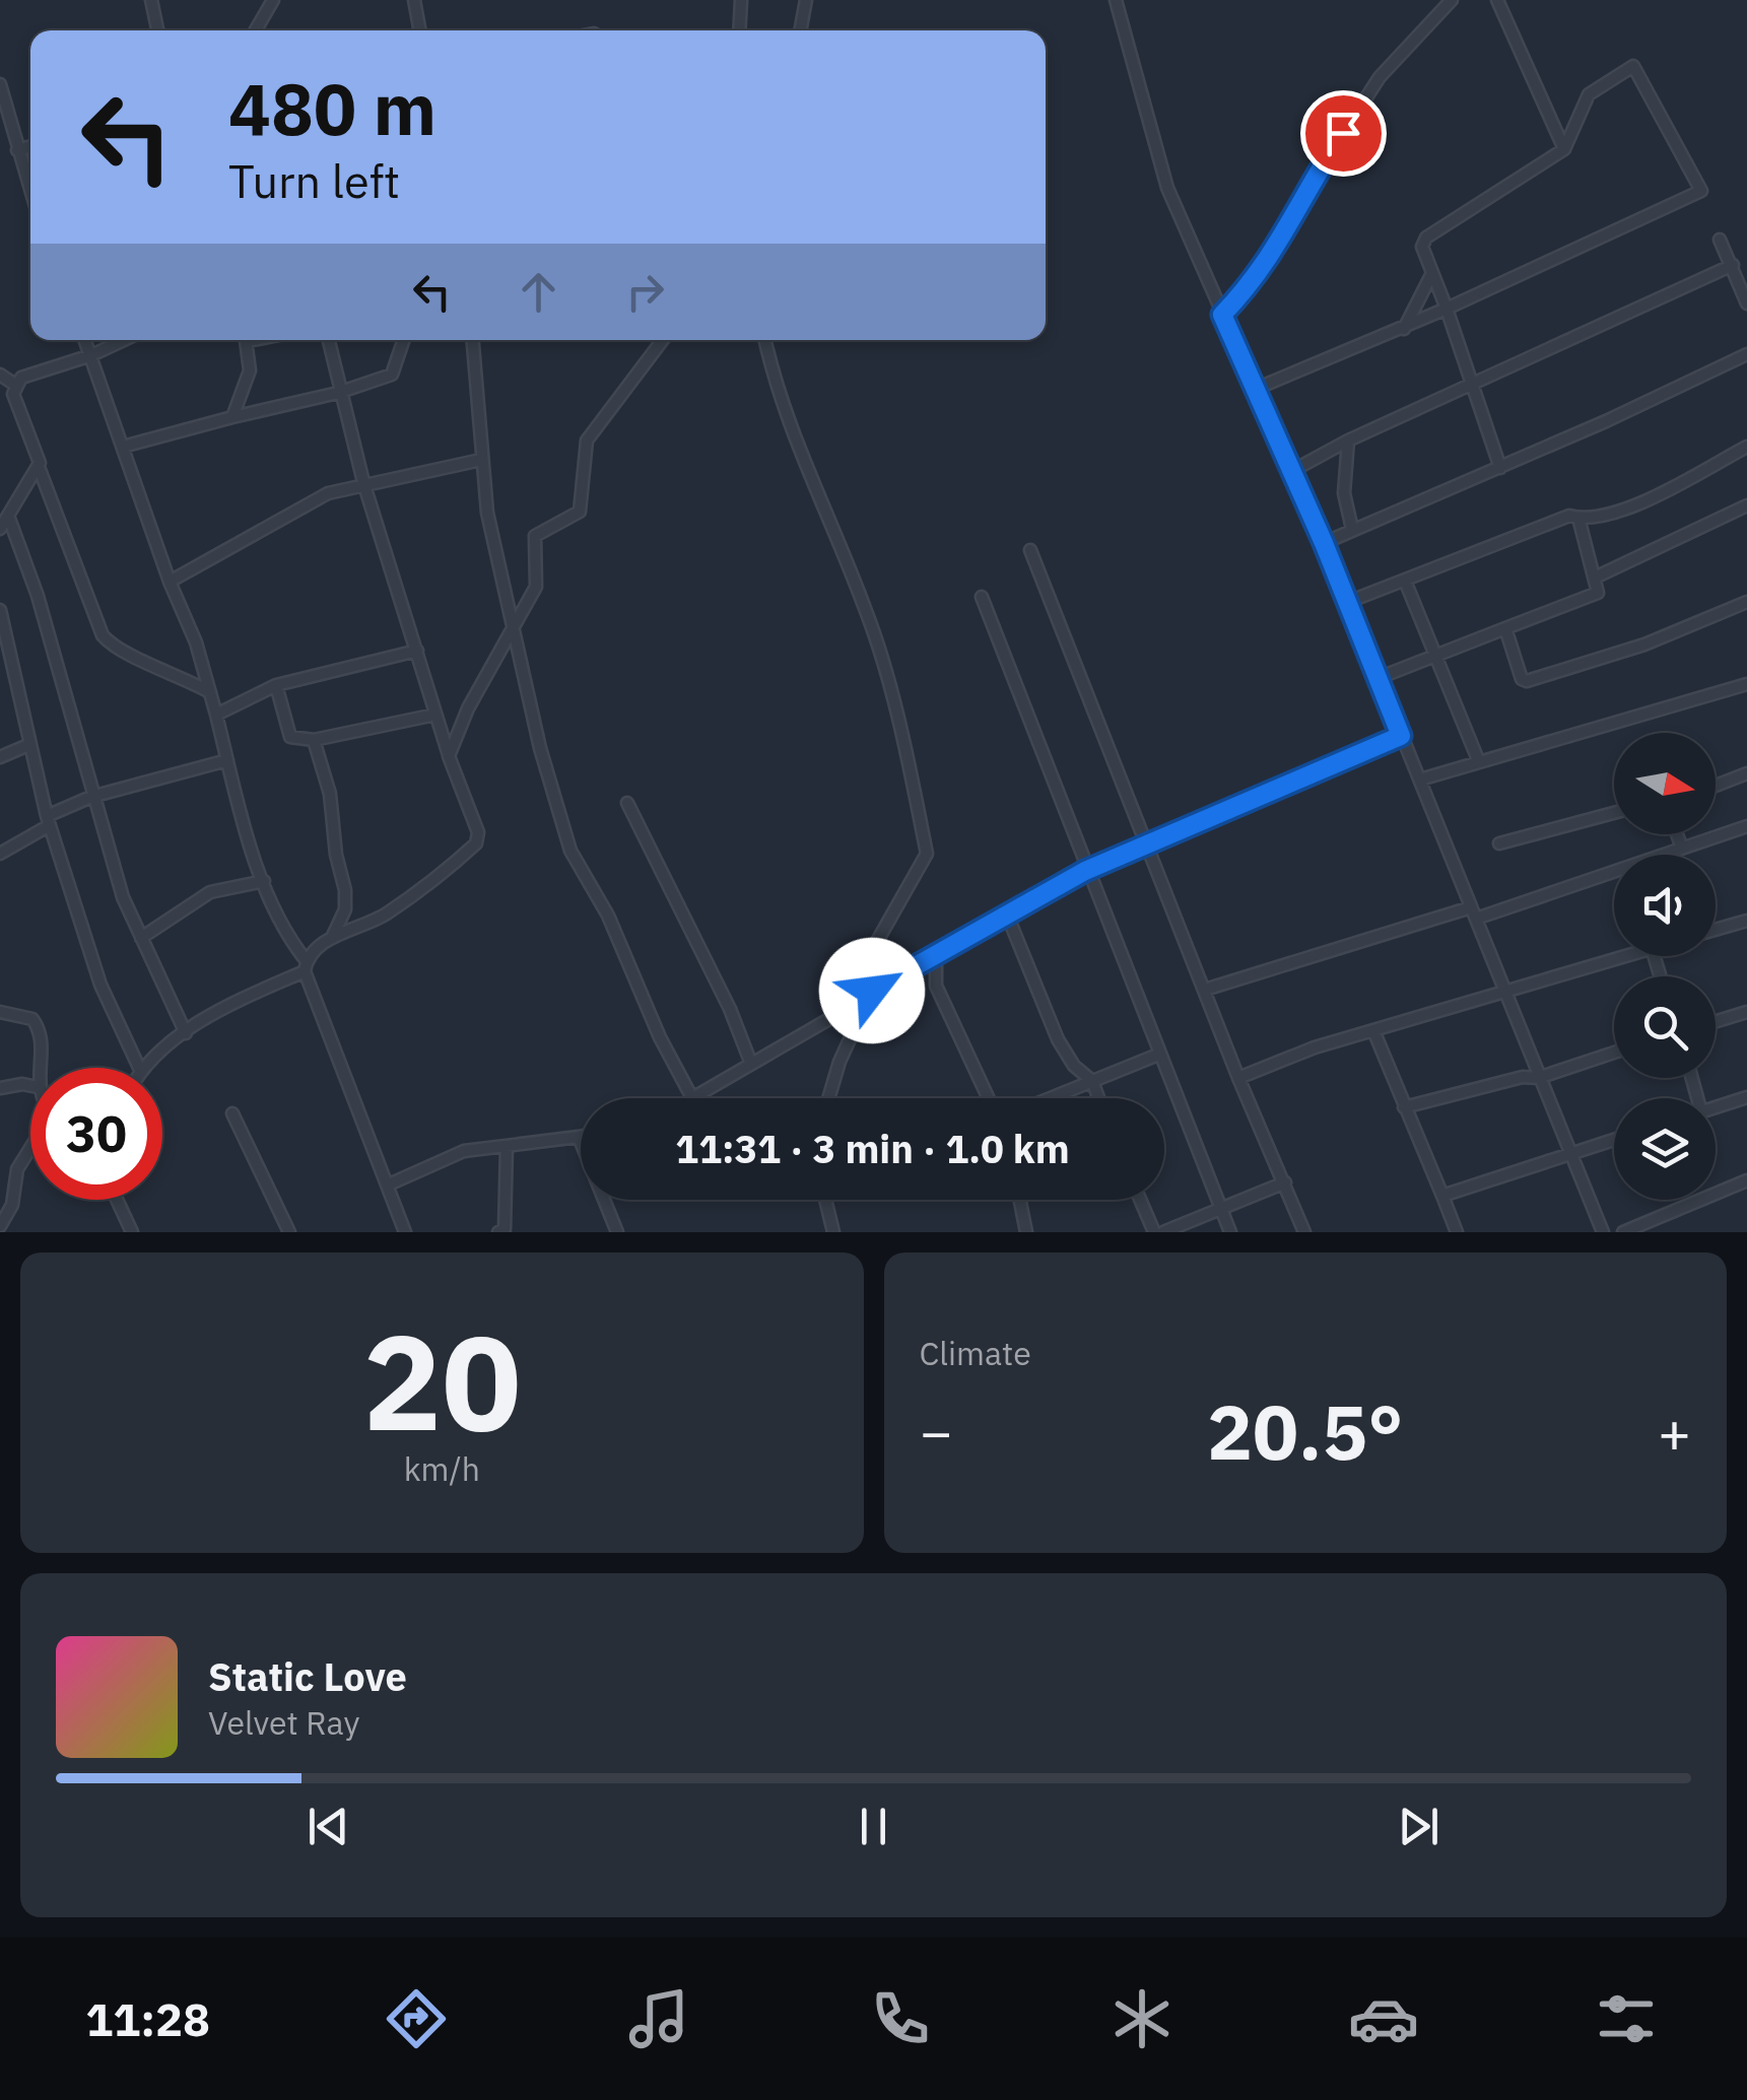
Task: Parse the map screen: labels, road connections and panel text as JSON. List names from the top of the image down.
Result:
{
  "north": "right",
  "page": {
    "turn": ["480 m", "Turn left"],
    "limit": "30",
    "trip": "11:31 · 3 min · 1.0 km",
    "tile": [
      ["20", "km/h"],
      "Climate"
    ],
    "heat": ["−", "20.5°", "+"],
    "song": ["Static Love", "Velvet Ray"],
    "tabs": "11:28"
  }
}
